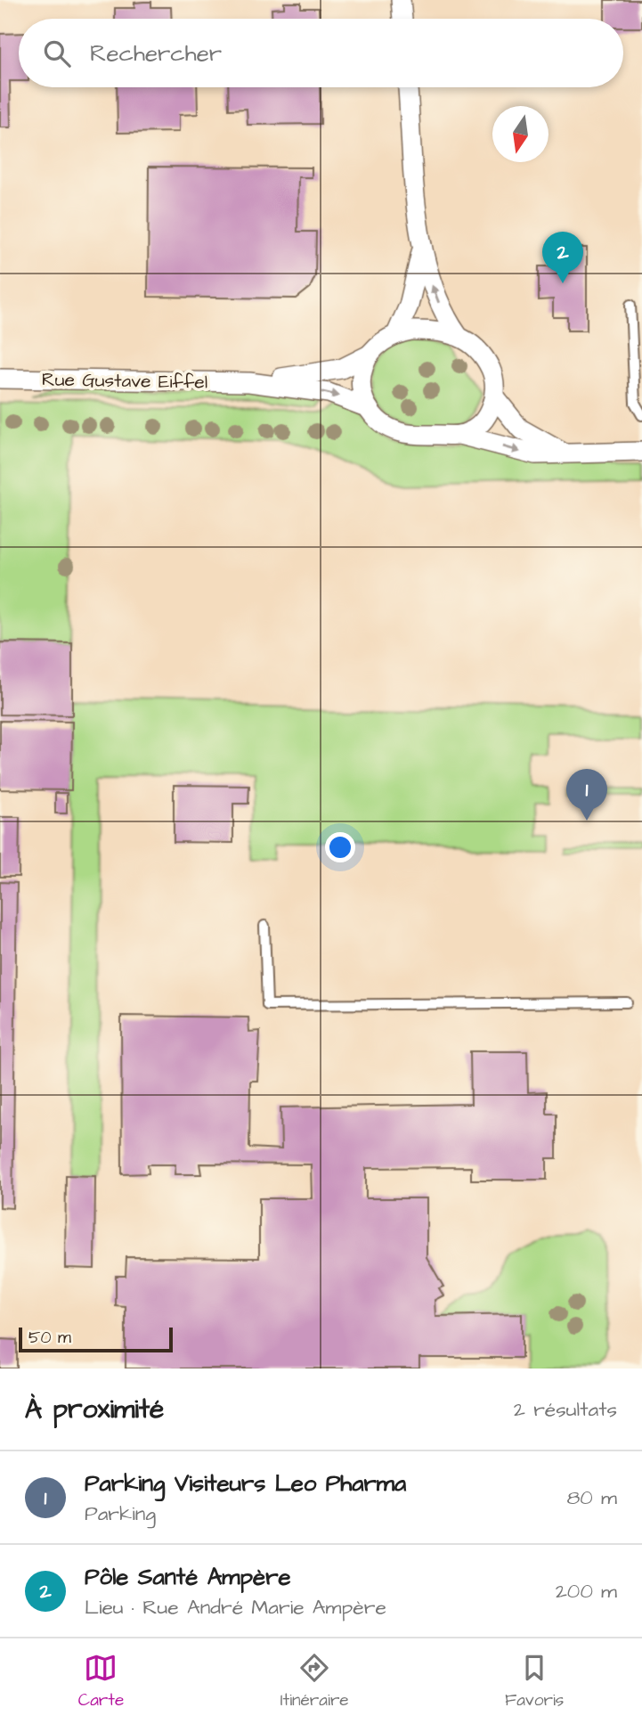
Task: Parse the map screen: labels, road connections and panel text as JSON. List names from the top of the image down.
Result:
{
  "streets": {
    "street": ["Rue Gustave Eiffel"]
  },
  "scale_bar": "50 m",
  "north": "bottom",
  "page": {
    "search": "Rechercher",
    "pins": ["2", "1"],
    "scale": "50 m",
    "heading": ["À proximité", "2 résultats"],
    "list": [
      {
        "mark": "1",
        "name": "Parking Visiteurs Leo Pharma",
        "note": "Parking",
        "value": "80 m"
      },
      {
        "mark": "2",
        "name": "Pôle Santé Ampère",
        "note": "Lieu · Rue André Marie Ampère",
        "value": "200 m"
      }
    ],
    "nav": ["Carte", "Itinéraire", "Favoris"]
  }
}
